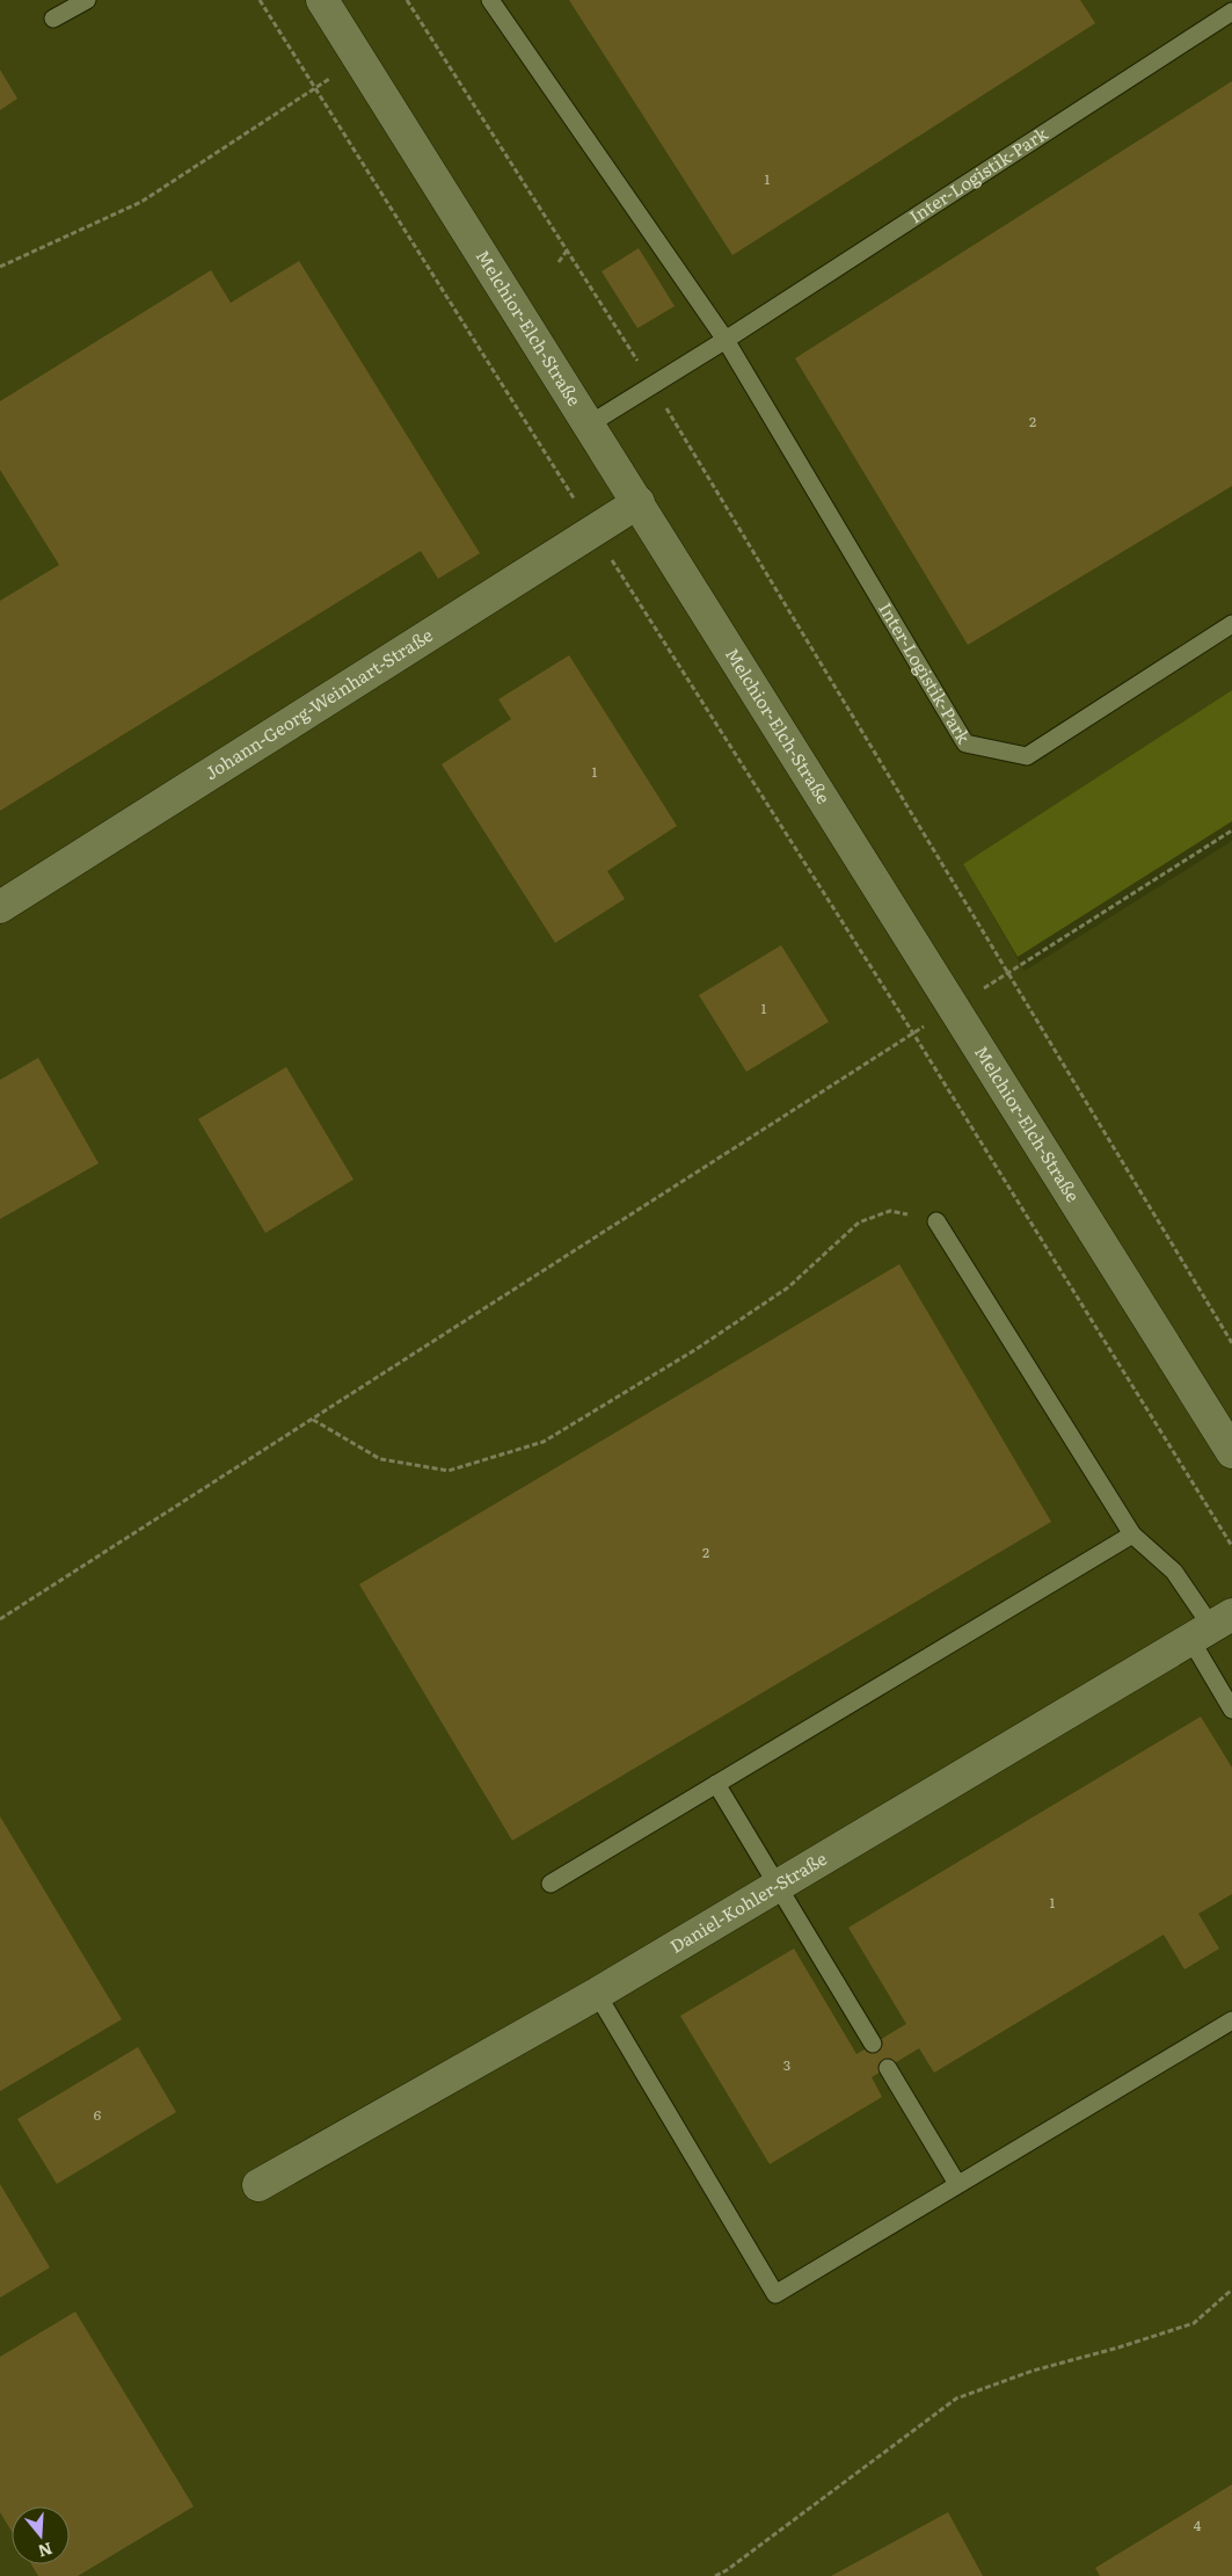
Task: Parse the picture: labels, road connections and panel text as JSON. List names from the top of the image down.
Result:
{
  "streets": {
    "street": ["Melchior-Elch-Straße", "Johann-Georg-Weinhart-Straße", "Daniel-Kohler-Straße"],
    "lane": ["Inter-Logistik-Park"]
  },
  "crossings": [
    ["Inter-Logistik-Park", "Melchior-Elch-Straße"],
    ["Melchior-Elch-Straße", "Johann-Georg-Weinhart-Straße"]
  ],
  "house_numbers": [
    "1",
    "2",
    "1",
    "1",
    "2",
    "1",
    "3",
    "6",
    "4"
  ],
  "north": "bottom"
}
